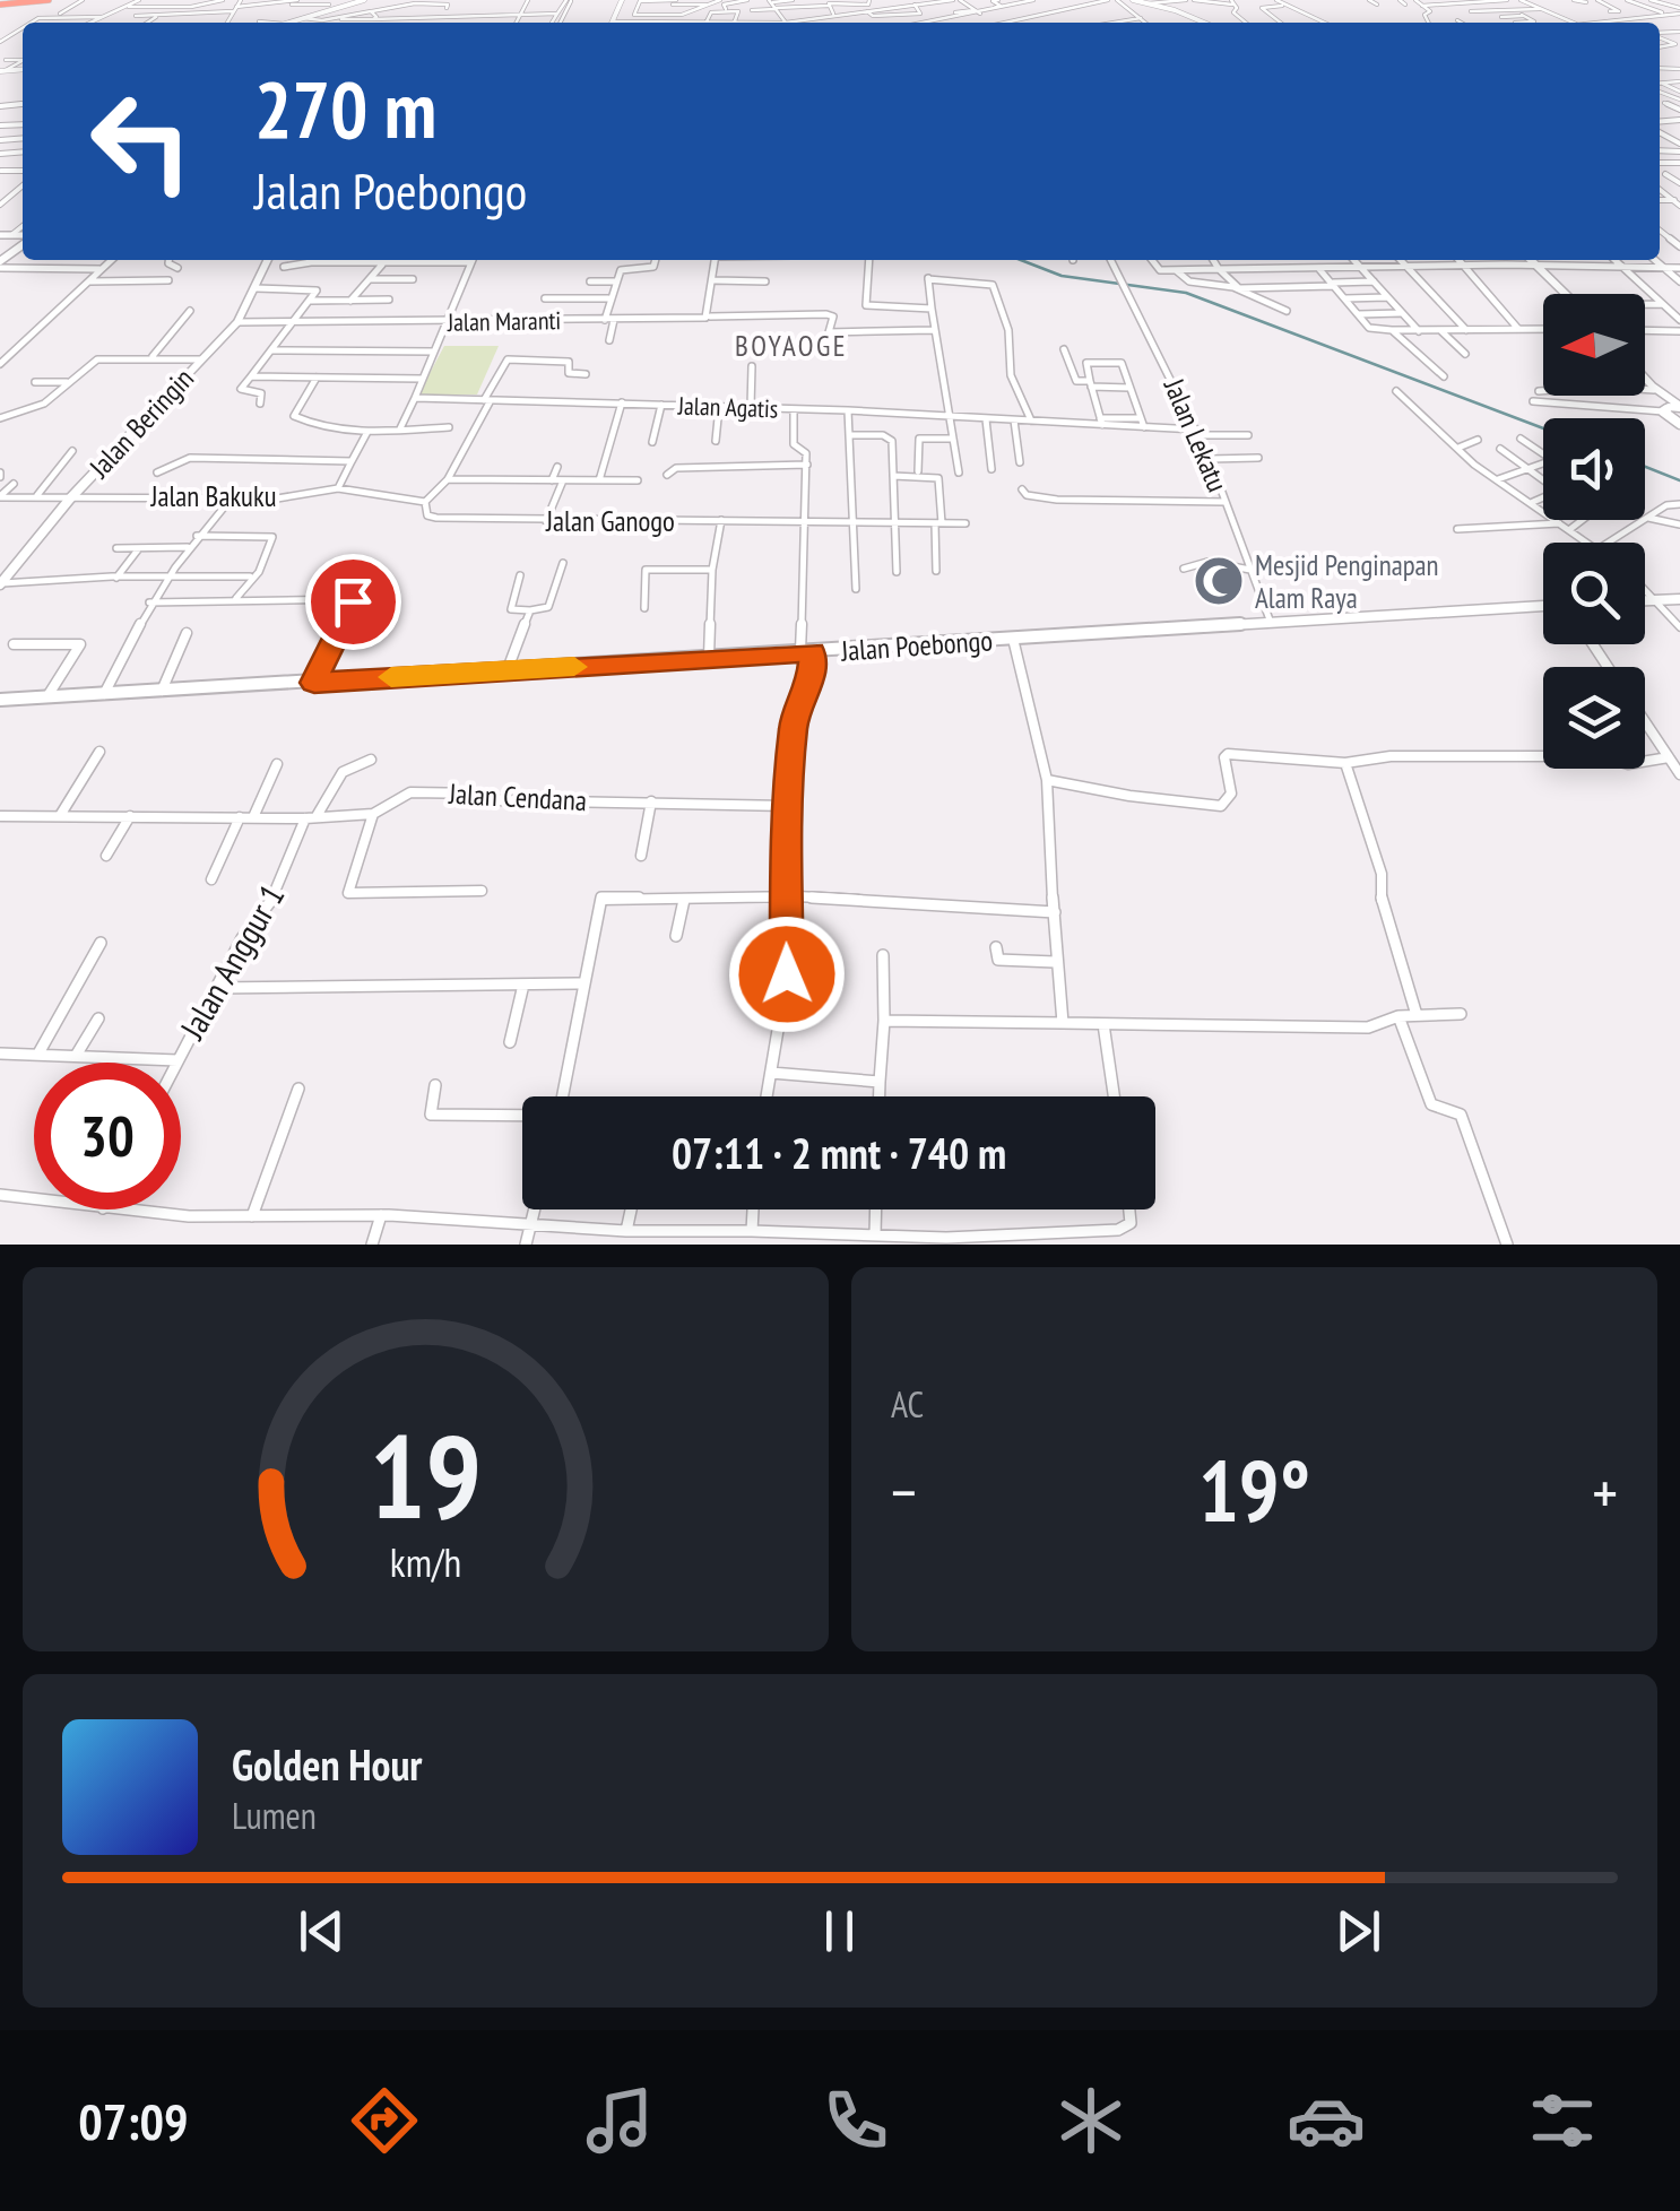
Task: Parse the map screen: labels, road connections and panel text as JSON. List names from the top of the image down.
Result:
{
  "streets": {
    "main road": ["Jalan Beringin", "Jalan Poebongo"],
    "street": [
      "Jalan Maranti",
      "Jalan Agatis",
      "Jalan Lekatu",
      "Jalan Bakuku",
      "Jalan Ganogo",
      "Jalan Cendana",
      "Jalan Anggur 1"
    ]
  },
  "crossings": [
    ["Jalan Maranti", "Jalan Beringin"],
    ["Jalan Agatis", "Jalan Lekatu"],
    ["Jalan Beringin", "Jalan Bakuku"],
    ["Jalan Lekatu", "Jalan Poebongo"],
    ["Jalan Bakuku", "Jalan Ganogo"],
    ["Jalan Cendana", "Jalan Anggur 1"]
  ],
  "districts": ["BOYAOGE"],
  "places": {
    "mosque": ["Mesjid Penginapan Alam Raya"]
  },
  "north": "left",
  "page": {
    "turn": ["270 m", "Jalan Poebongo"],
    "limit": "30",
    "trip": "07:11 · 2 mnt · 740 m",
    "tile": "AC",
    "heat": ["−", "19°", "+"],
    "song": ["Golden Hour", "Lumen"],
    "tabs": "07:09",
    "gauge": ["19", "km/h"]
  }
}
